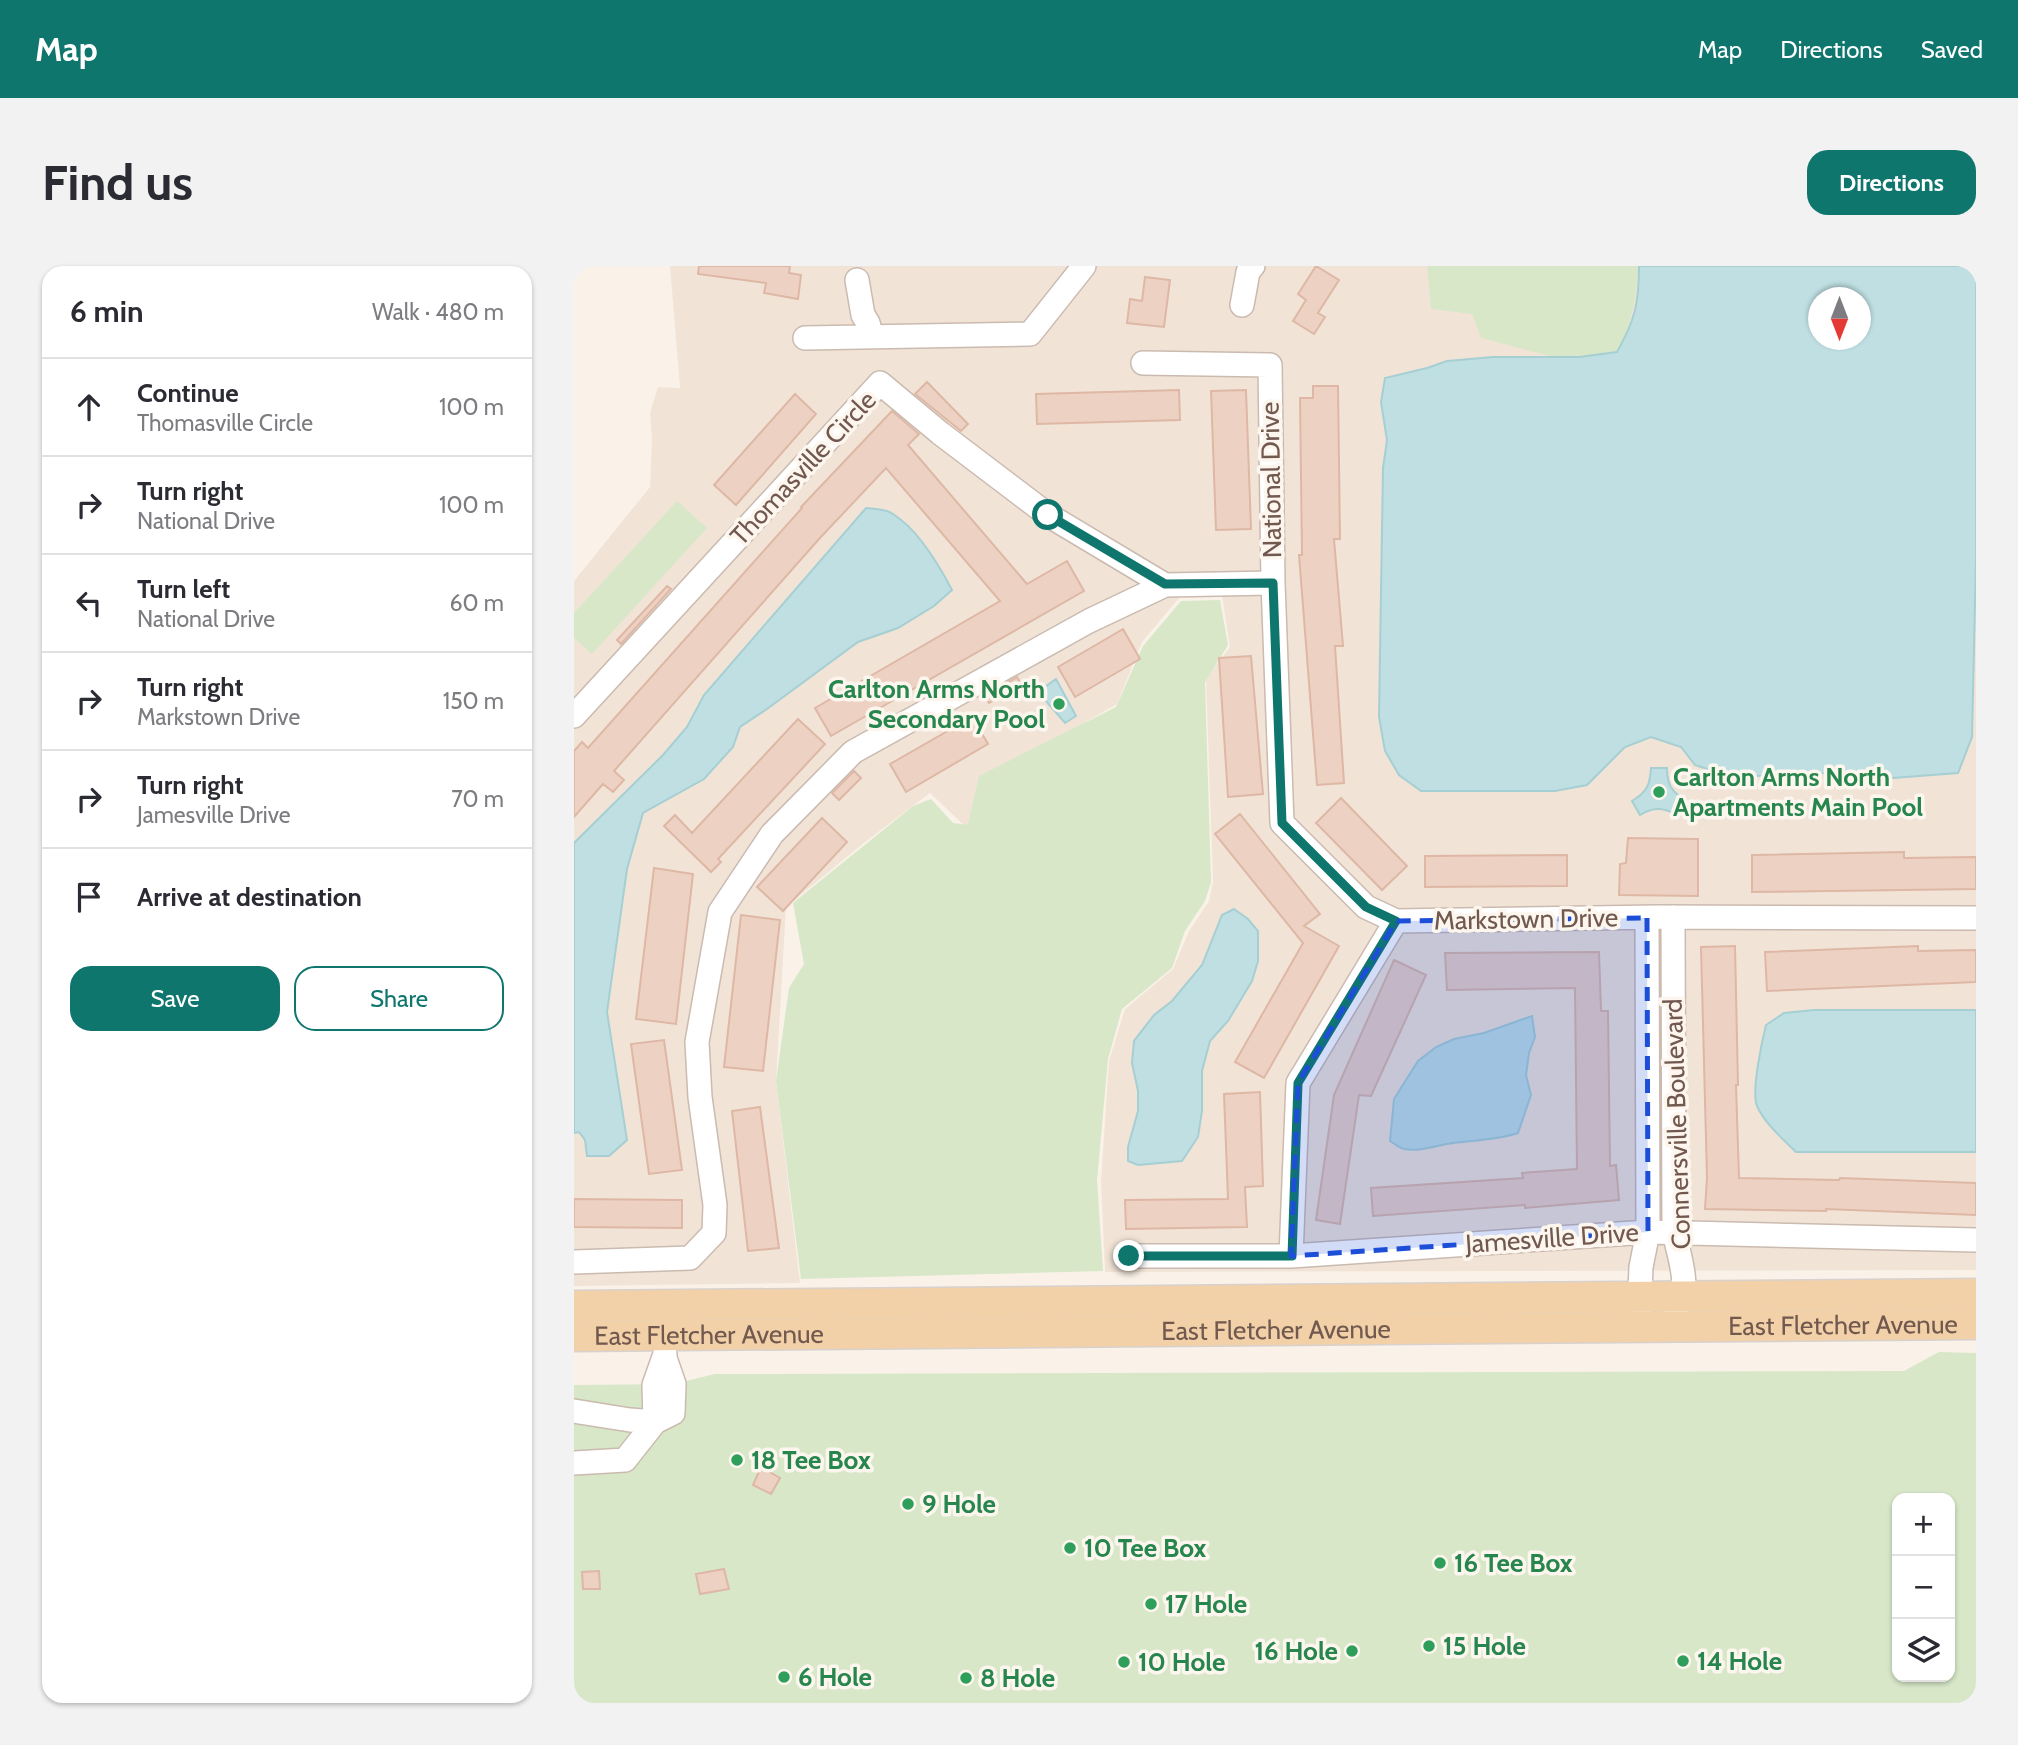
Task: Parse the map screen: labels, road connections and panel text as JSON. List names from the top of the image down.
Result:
{
  "streets": {
    "main road": ["East Fletcher Avenue"],
    "street": [
      "Thomasville Circle",
      "National Drive",
      "Markstown Drive",
      "Connersville Boulevard",
      "Jamesville Drive"
    ]
  },
  "crossings": [
    ["National Drive", "Markstown Drive"],
    ["Markstown Drive", "Connersville Boulevard"],
    ["Markstown Drive", "Jamesville Drive"],
    ["Connersville Boulevard", "Jamesville Drive"],
    ["Connersville Boulevard", "East Fletcher Avenue"]
  ],
  "places": [
    "Carlton Arms North Secondary Pool",
    "Carlton Arms North Apartments Main Pool",
    "18 Tee Box",
    "9 Hole",
    "10 Tee Box",
    "16 Tee Box",
    "17 Hole",
    "15 Hole",
    "16 Hole",
    "14 Hole",
    "10 Hole",
    "6 Hole",
    "8 Hole"
  ],
  "north": "bottom",
  "page": {
    "header": "Map",
    "nav": ["Map", "Directions", "Saved"],
    "buttons": [
      "Directions",
      ["Save", "Share"]
    ],
    "title": "Find us",
    "heading": ["6 min", "Walk · 480 m"],
    "list": [
      ["Continue", "Thomasville Circle", "100 m"],
      ["Turn right", "National Drive", "100 m"],
      ["Turn left", "National Drive", "60 m"],
      ["Turn right", "Markstown Drive", "150 m"],
      ["Turn right", "Jamesville Drive", "70 m"],
      "Arrive at destination"
    ],
    "map_buttons": ["+", "−"]
  }
}
